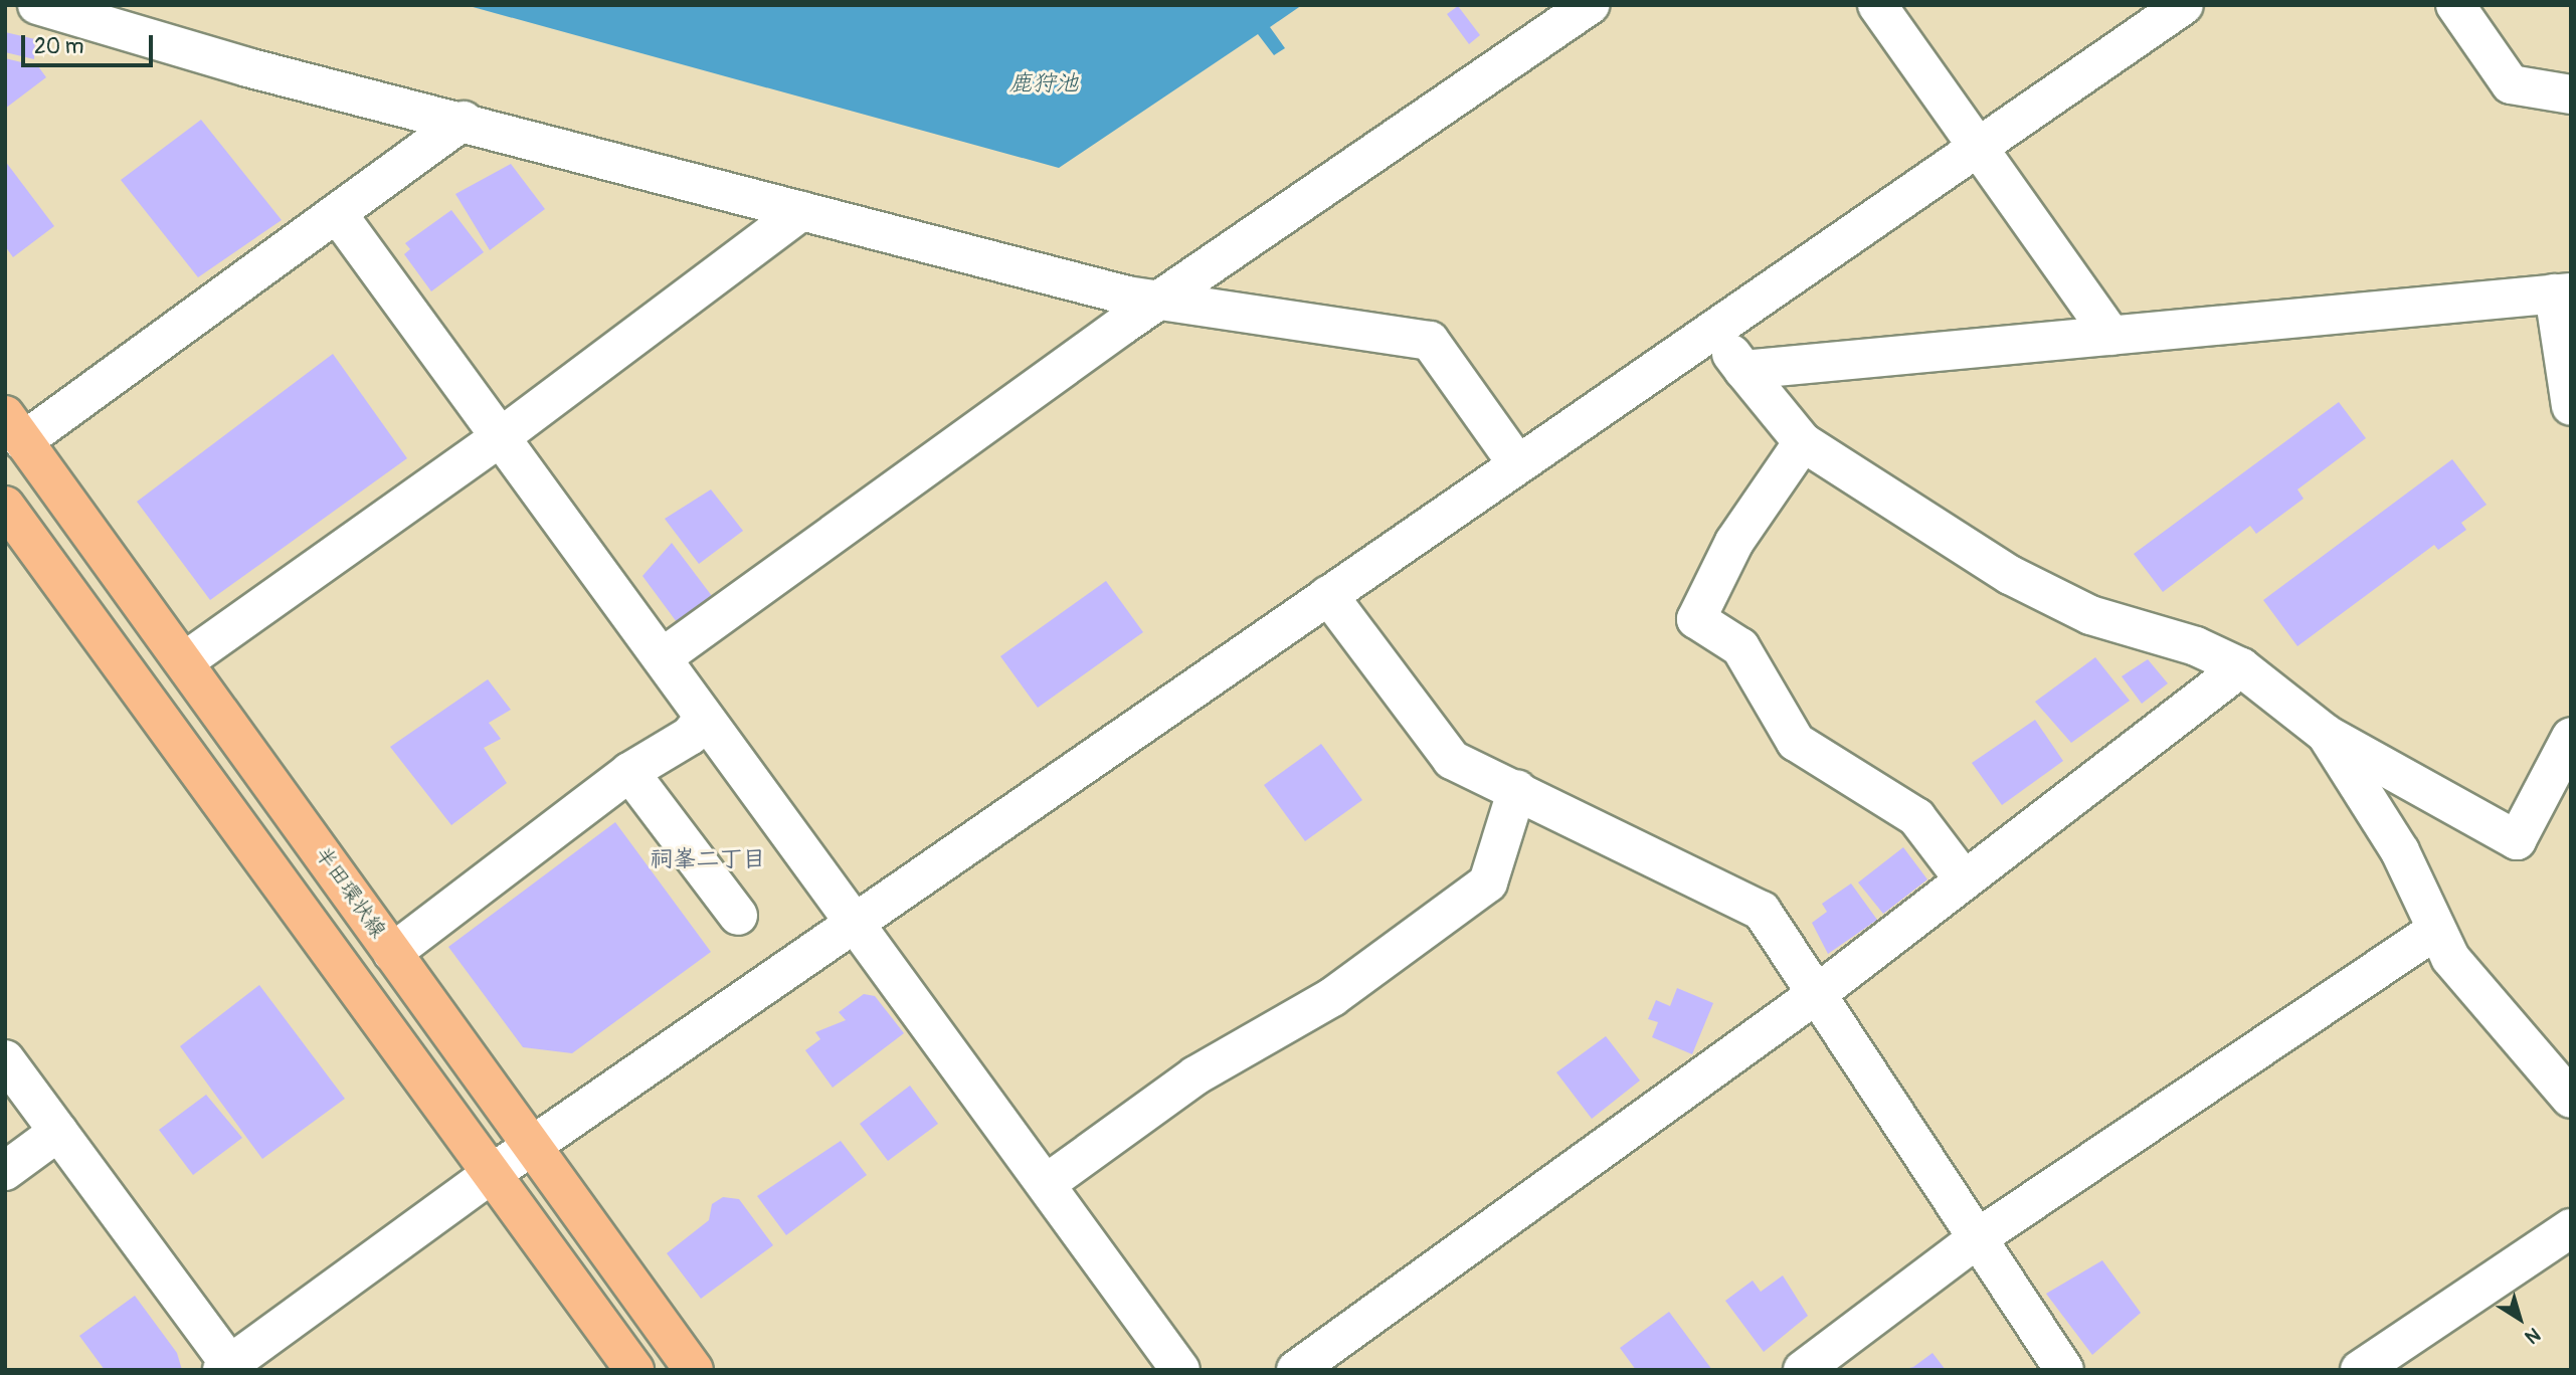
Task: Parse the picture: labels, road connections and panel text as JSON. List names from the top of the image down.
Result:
{
  "streets": {
    "main road": ["半田環状線"]
  },
  "districts": ["祠峯二丁目"],
  "water": ["鹿狩池"],
  "scale_bar": "20 m",
  "north": "bottom right"
}
